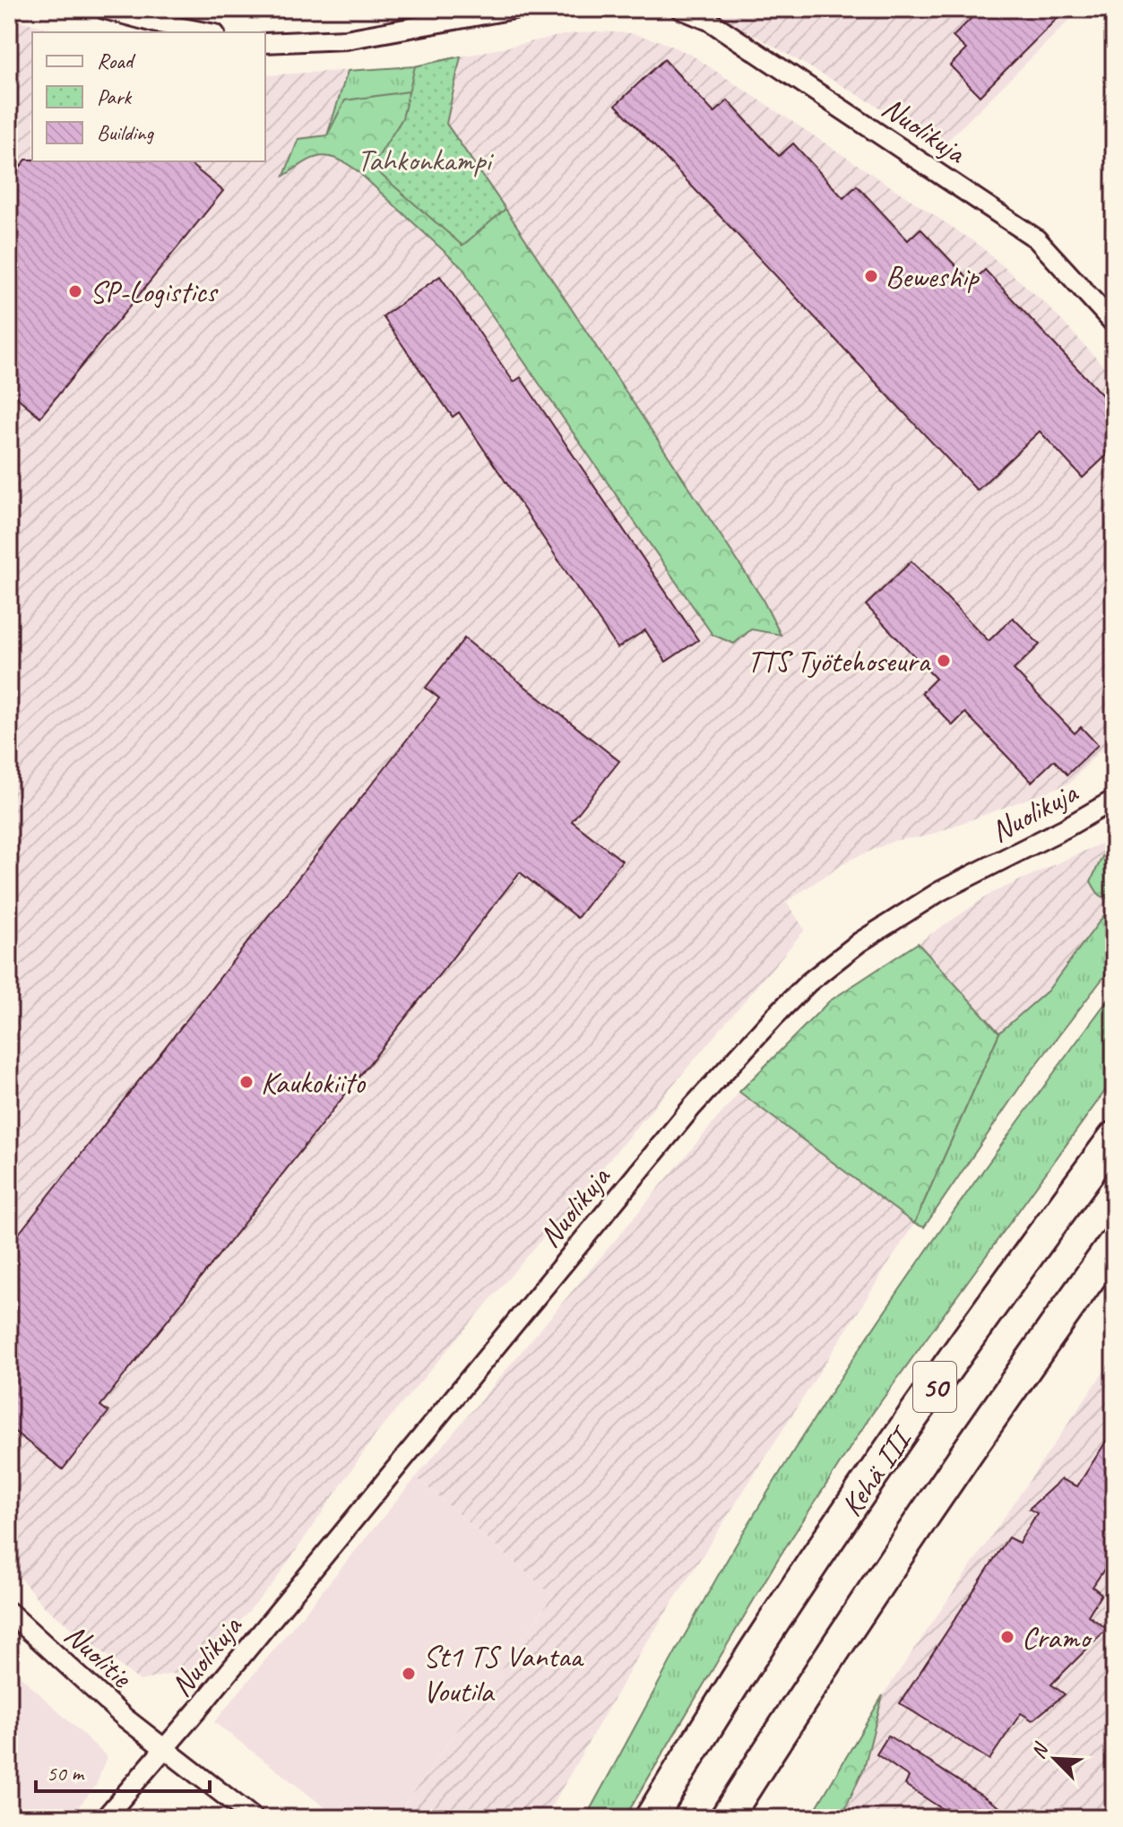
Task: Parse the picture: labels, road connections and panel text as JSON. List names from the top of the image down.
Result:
{
  "streets": {
    "highway": ["50", "Kehä III"],
    "street": ["Nuolikuja", "Nuolitie"]
  },
  "crossings": [
    ["Nuolikuja", "Nuolitie"]
  ],
  "parks": ["Tahkonkampi"],
  "places": [
    "Beweship",
    "SP-Logistics",
    "TTS Työtehoseura",
    "Kaukokiito",
    "Cramo",
    "St1 TS Vantaa Voutila"
  ],
  "legend": ["Road", "Park", "Building"],
  "scale_bar": "50 m",
  "north": "top left"
}
